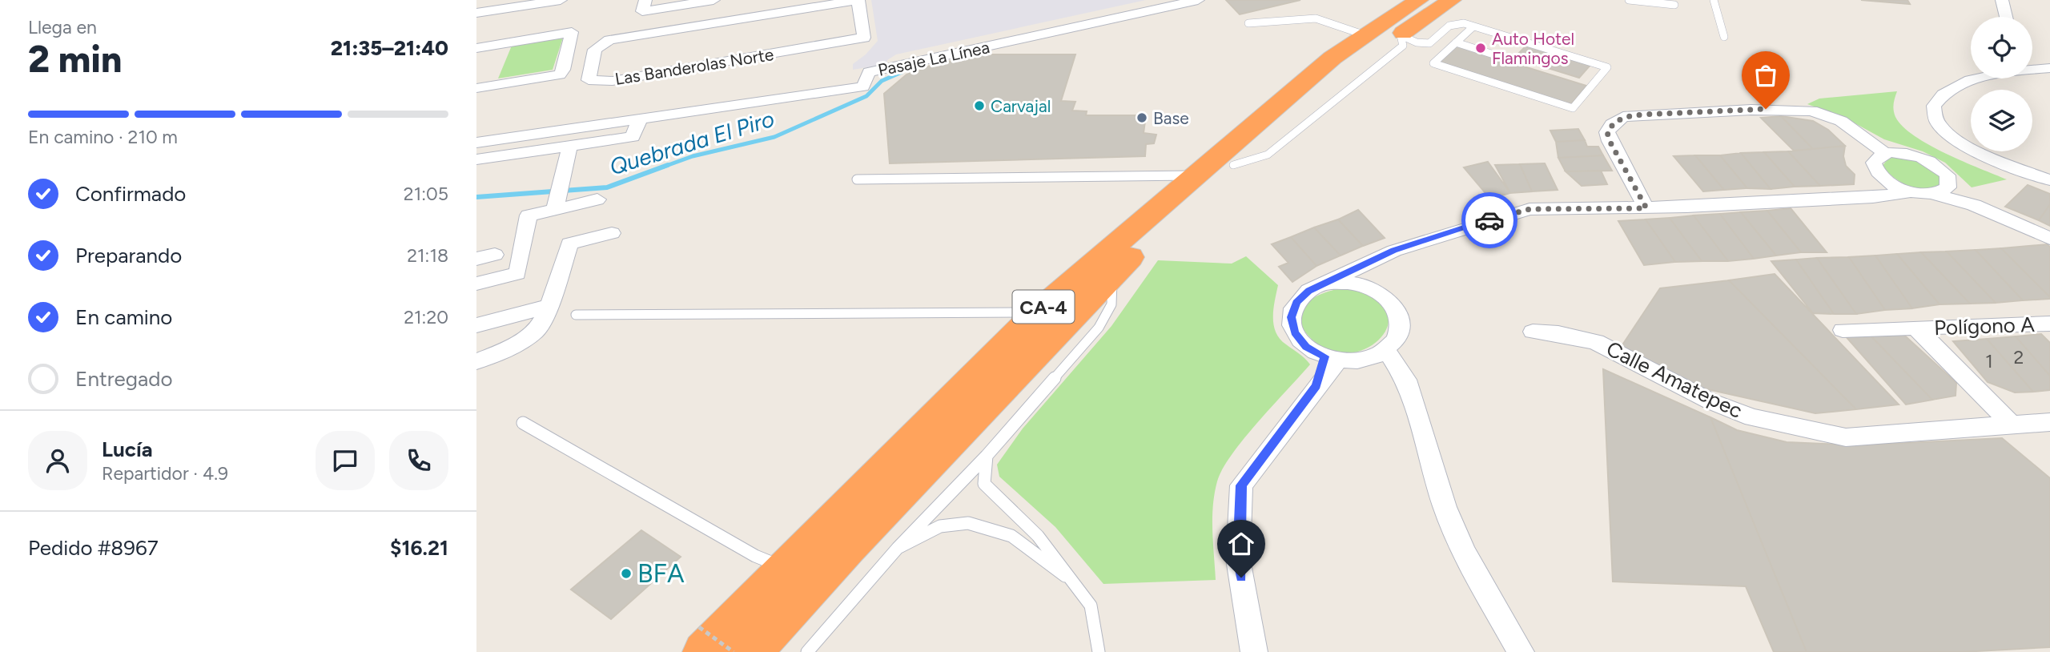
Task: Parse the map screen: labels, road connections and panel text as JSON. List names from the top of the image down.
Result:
{
  "streets": {
    "highway": ["CA-4"],
    "street": [
      "Pasaje La Línea",
      "Las Banderolas Norte",
      "Polígono A",
      "Calle Amatepec"
    ]
  },
  "crossings": [
    ["Polígono A", "Calle Amatepec"]
  ],
  "water": ["Quebrada El Piro"],
  "places": [
    "Auto Hotel Flamingos",
    "Carvajal",
    "Base",
    "BFA"
  ],
  "house_numbers": ["2", "1"],
  "page": {
    "heading": ["2 min", "Llega en", "21:35–21:40"],
    "panel": [
      "Lucía",
      "Repartidor · 4.9",
      "Pedido #8967",
      "$16.21"
    ],
    "bar": "En camino · 210 m",
    "list": [
      ["Confirmado", "21:05"],
      ["Preparando", "21:18"],
      ["En camino", "21:20"],
      "Entregado"
    ]
  }
}
